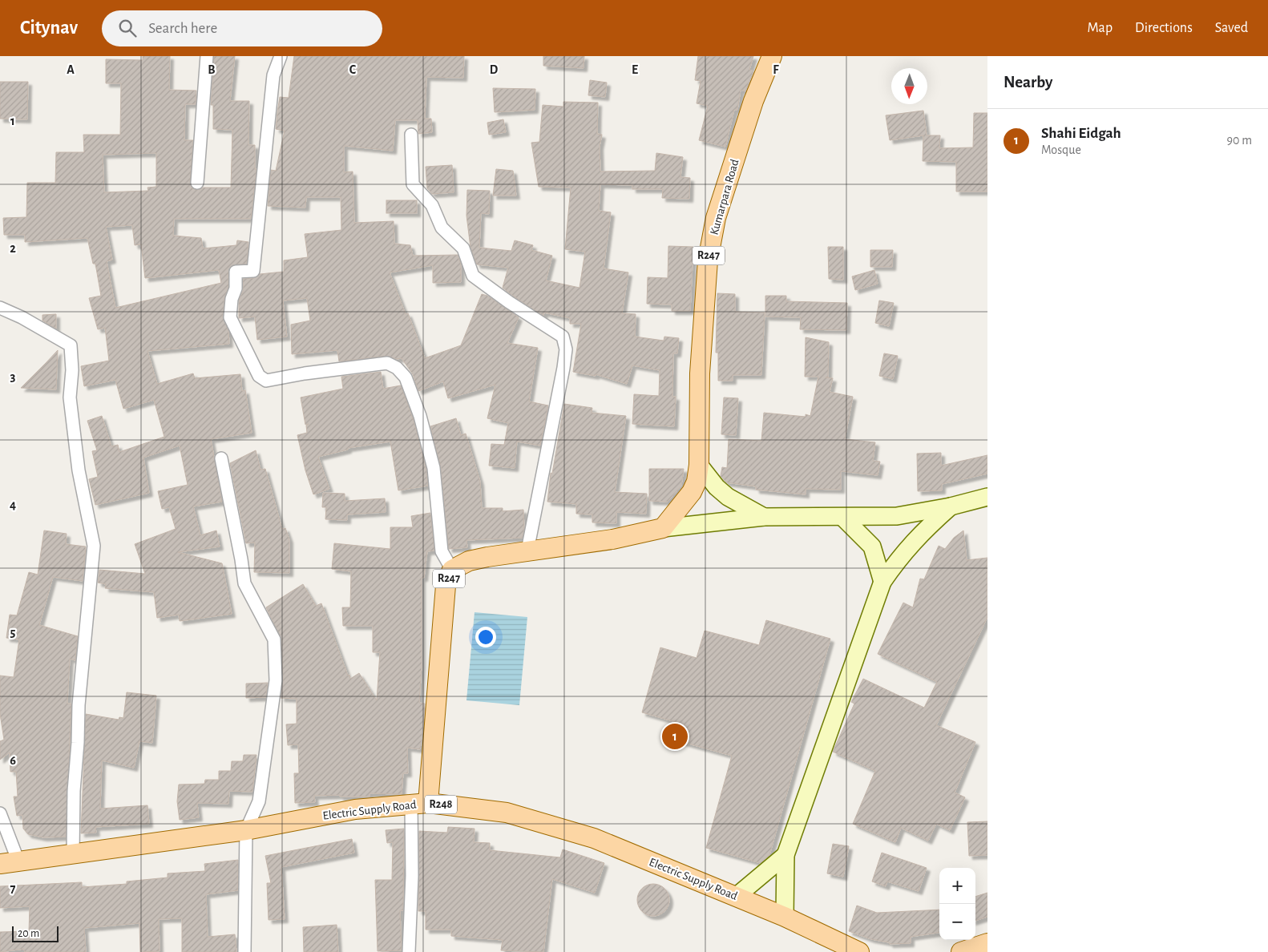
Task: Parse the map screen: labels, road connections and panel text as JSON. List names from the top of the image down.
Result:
{
  "streets": {
    "main road": [
      "Kumarpara Road",
      "R247",
      "R248",
      "Electric Supply Road"
    ]
  },
  "crossings": [
    ["Kumarpara Road", "R247"],
    ["R247", "Electric Supply Road"]
  ],
  "scale_bar": "20 m",
  "north": "bottom",
  "page": {
    "header": "Citynav",
    "search": "Search here",
    "nav": ["Map", "Directions", "Saved"],
    "heading": "Nearby",
    "list": [
      {
        "mark": "1",
        "name": "Shahi Eidgah",
        "note": "Mosque",
        "value": "90 m"
      }
    ],
    "pins": "1",
    "map_buttons": ["+", "−"],
    "scale": "20 m"
  },
  "grid": {
    "columns": [
      "A",
      "B",
      "C",
      "D",
      "E",
      "F"
    ],
    "rows": [
      "1",
      "2",
      "3",
      "4",
      "5",
      "6",
      "7"
    ]
  }
}
